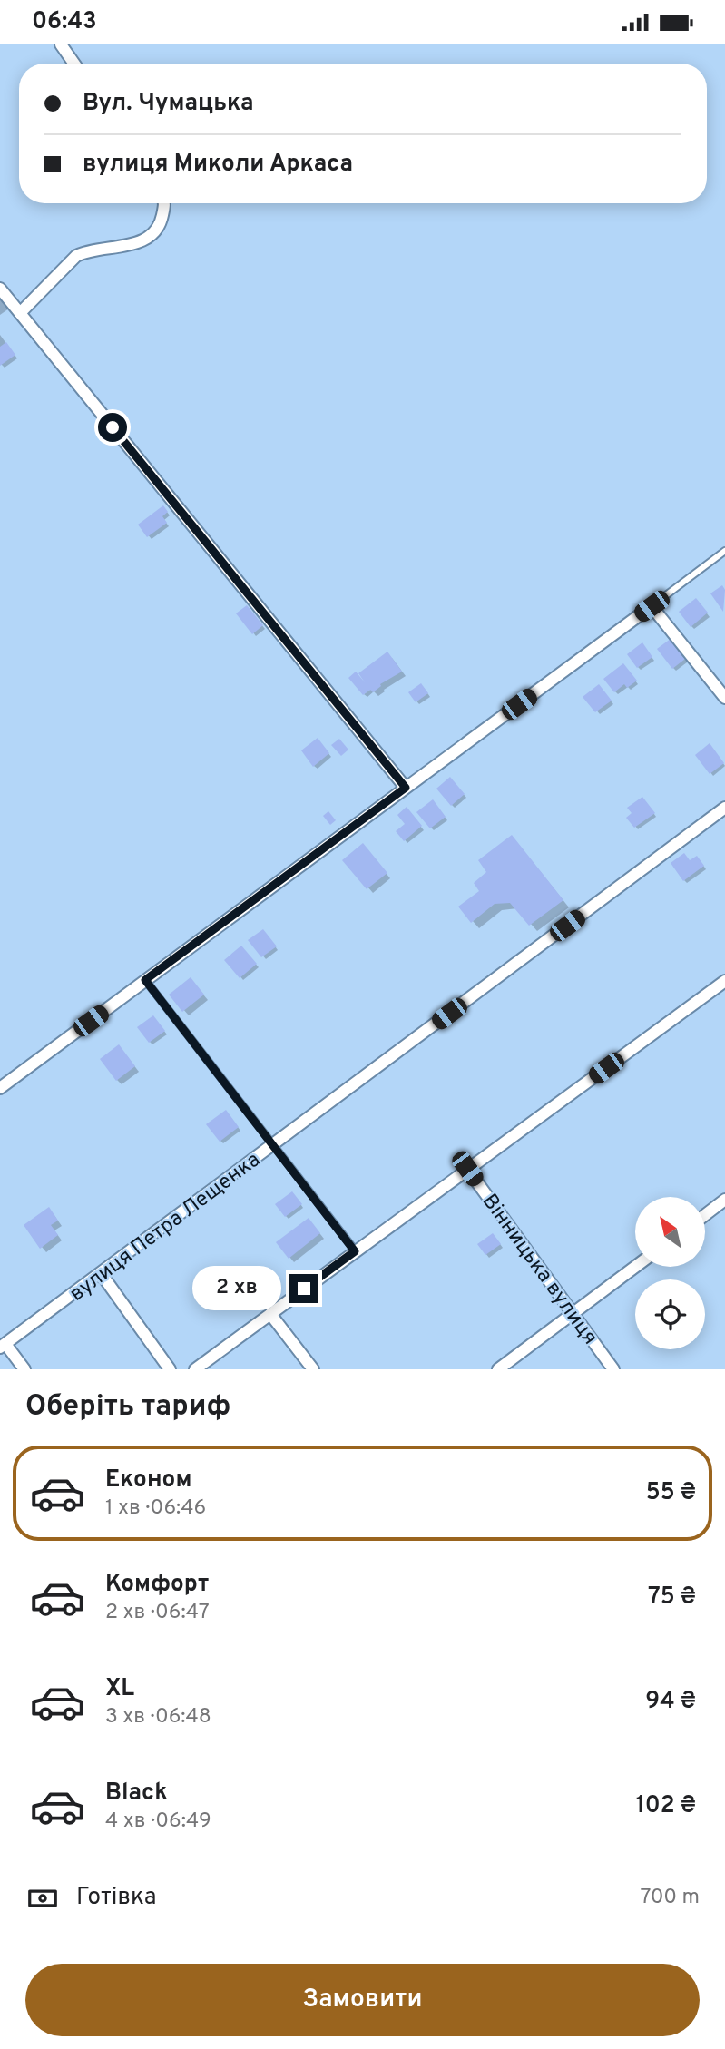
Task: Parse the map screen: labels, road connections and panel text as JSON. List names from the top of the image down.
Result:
{
  "streets": {
    "street": ["вулиця Петра Лещенка", "Вінницька вулиця"]
  },
  "north": "top left",
  "page": {
    "status": "06:43",
    "banner": ["Вул. Чумацька", "вулиця Миколи Аркаса"],
    "bubble": "2 хв",
    "heading": "Оберіть тариф",
    "list": [
      {
        "name": "Економ",
        "note": "1 хв · 06:46",
        "value": "55 ₴"
      },
      {
        "name": "Комфорт",
        "note": "2 хв · 06:47",
        "value": "75 ₴"
      },
      {
        "name": "XL",
        "note": "3 хв · 06:48",
        "value": "94 ₴"
      },
      {
        "name": "Black",
        "note": "4 хв · 06:49",
        "value": "102 ₴"
      }
    ],
    "pay": ["Готівка", "700 m"],
    "buttons": "Замовити"
  }
}
